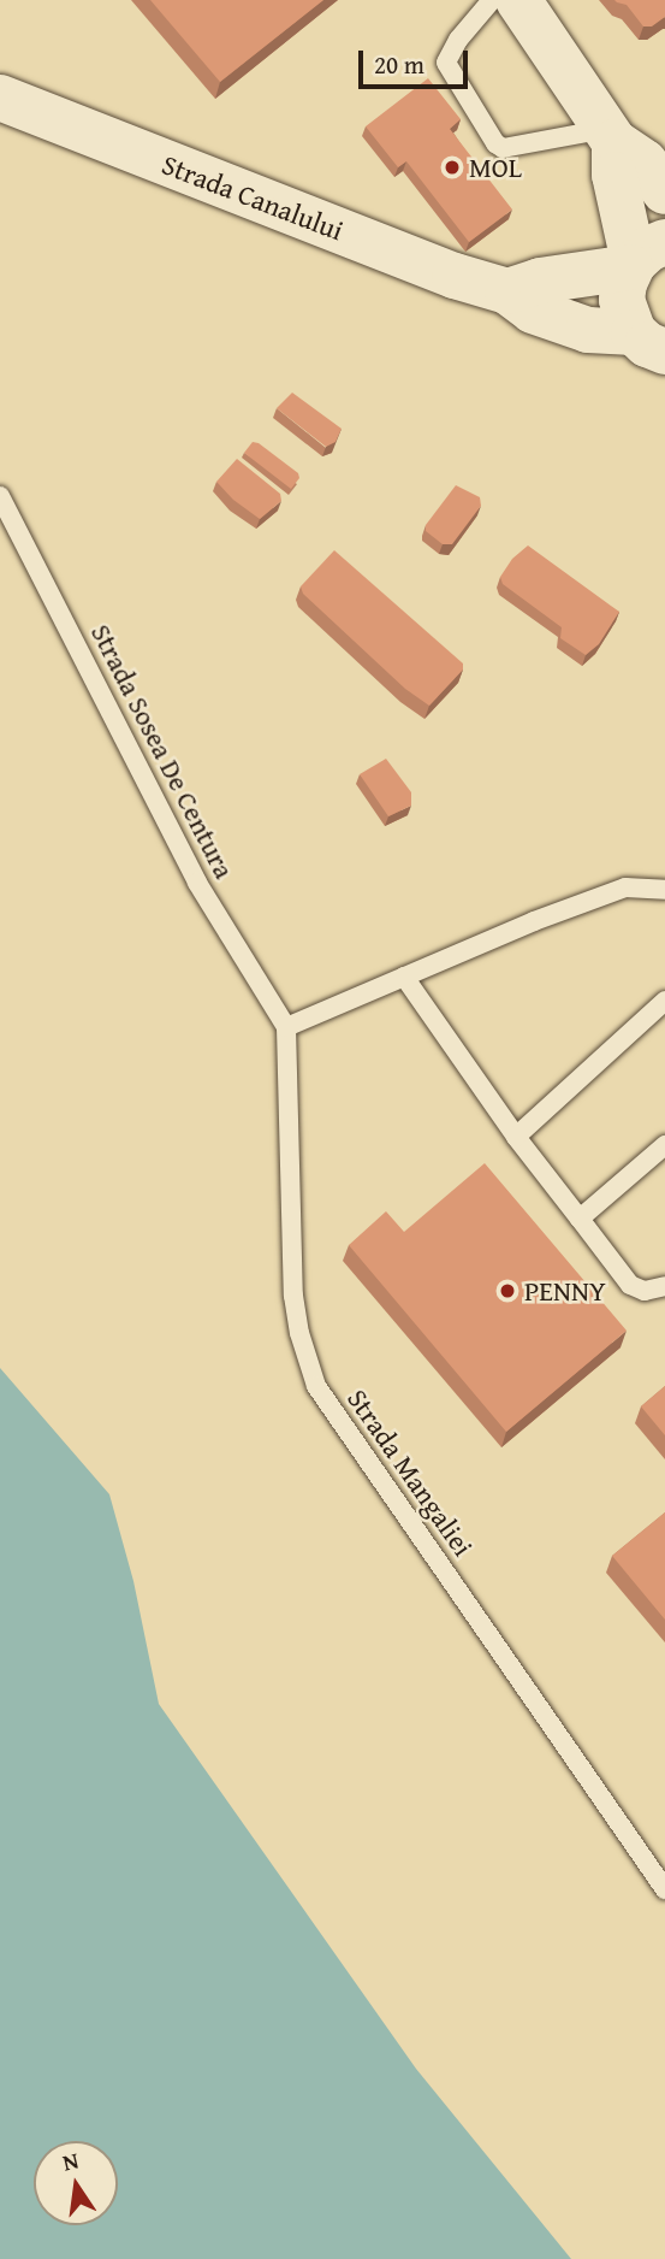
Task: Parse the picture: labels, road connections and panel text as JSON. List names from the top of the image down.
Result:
{
  "streets": {
    "street": ["Strada Canalului"],
    "lane": ["Strada Sosea De Centura", "Strada Mangaliei"]
  },
  "crossings": [
    ["Strada Sosea De Centura", "Strada Mangaliei"]
  ],
  "places": ["MOL", "PENNY"],
  "scale_bar": "20 m",
  "north": "top"
}
